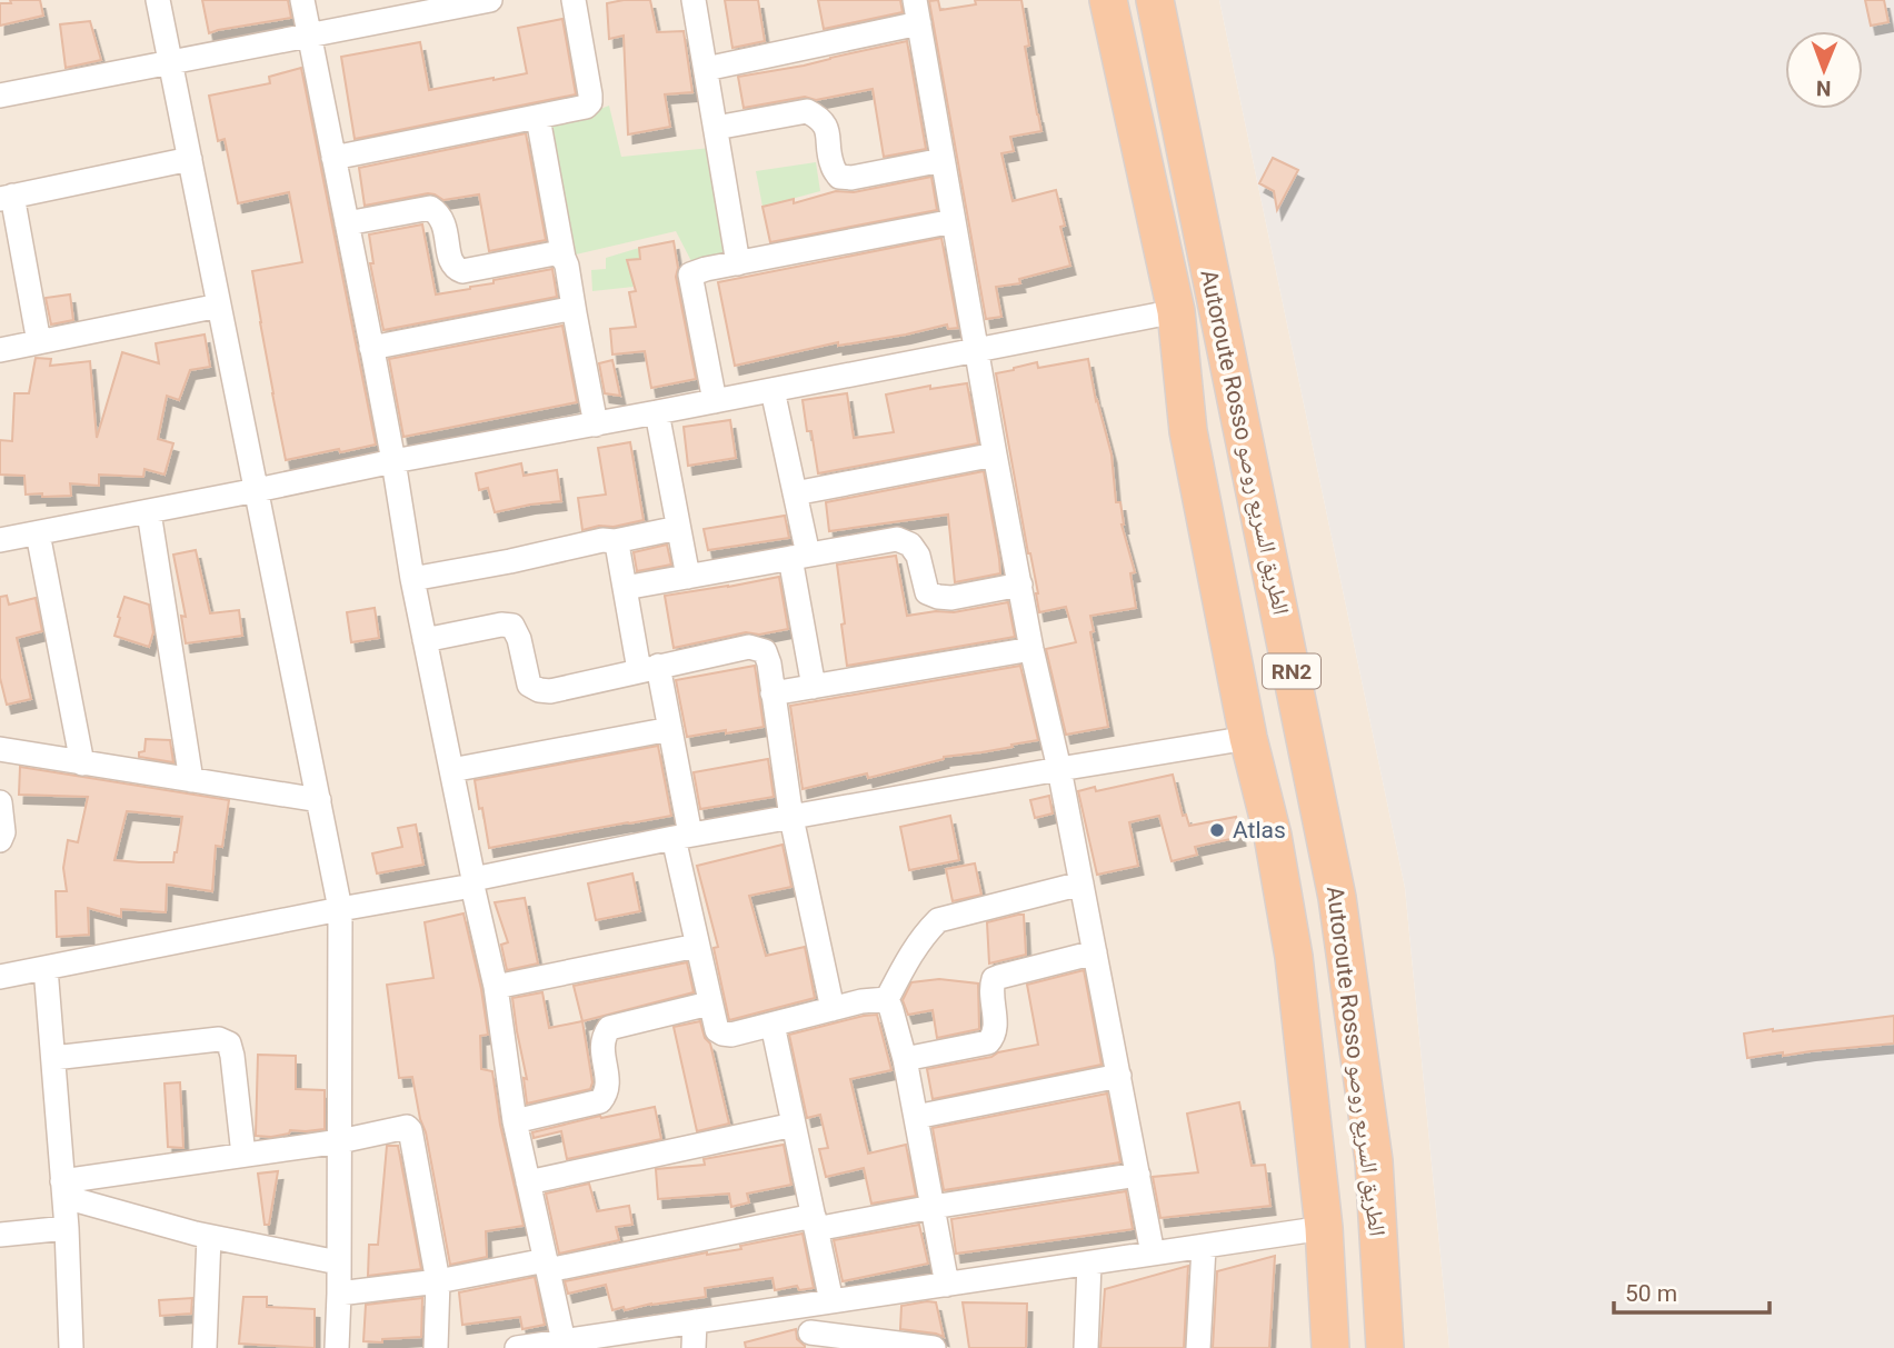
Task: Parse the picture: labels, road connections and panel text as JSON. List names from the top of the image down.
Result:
{
  "streets": {
    "highway": ["Autoroute Rosso الطريق السريع روصو", "RN2"]
  },
  "places": ["Atlas"],
  "scale_bar": "50 m",
  "north": "bottom"
}
